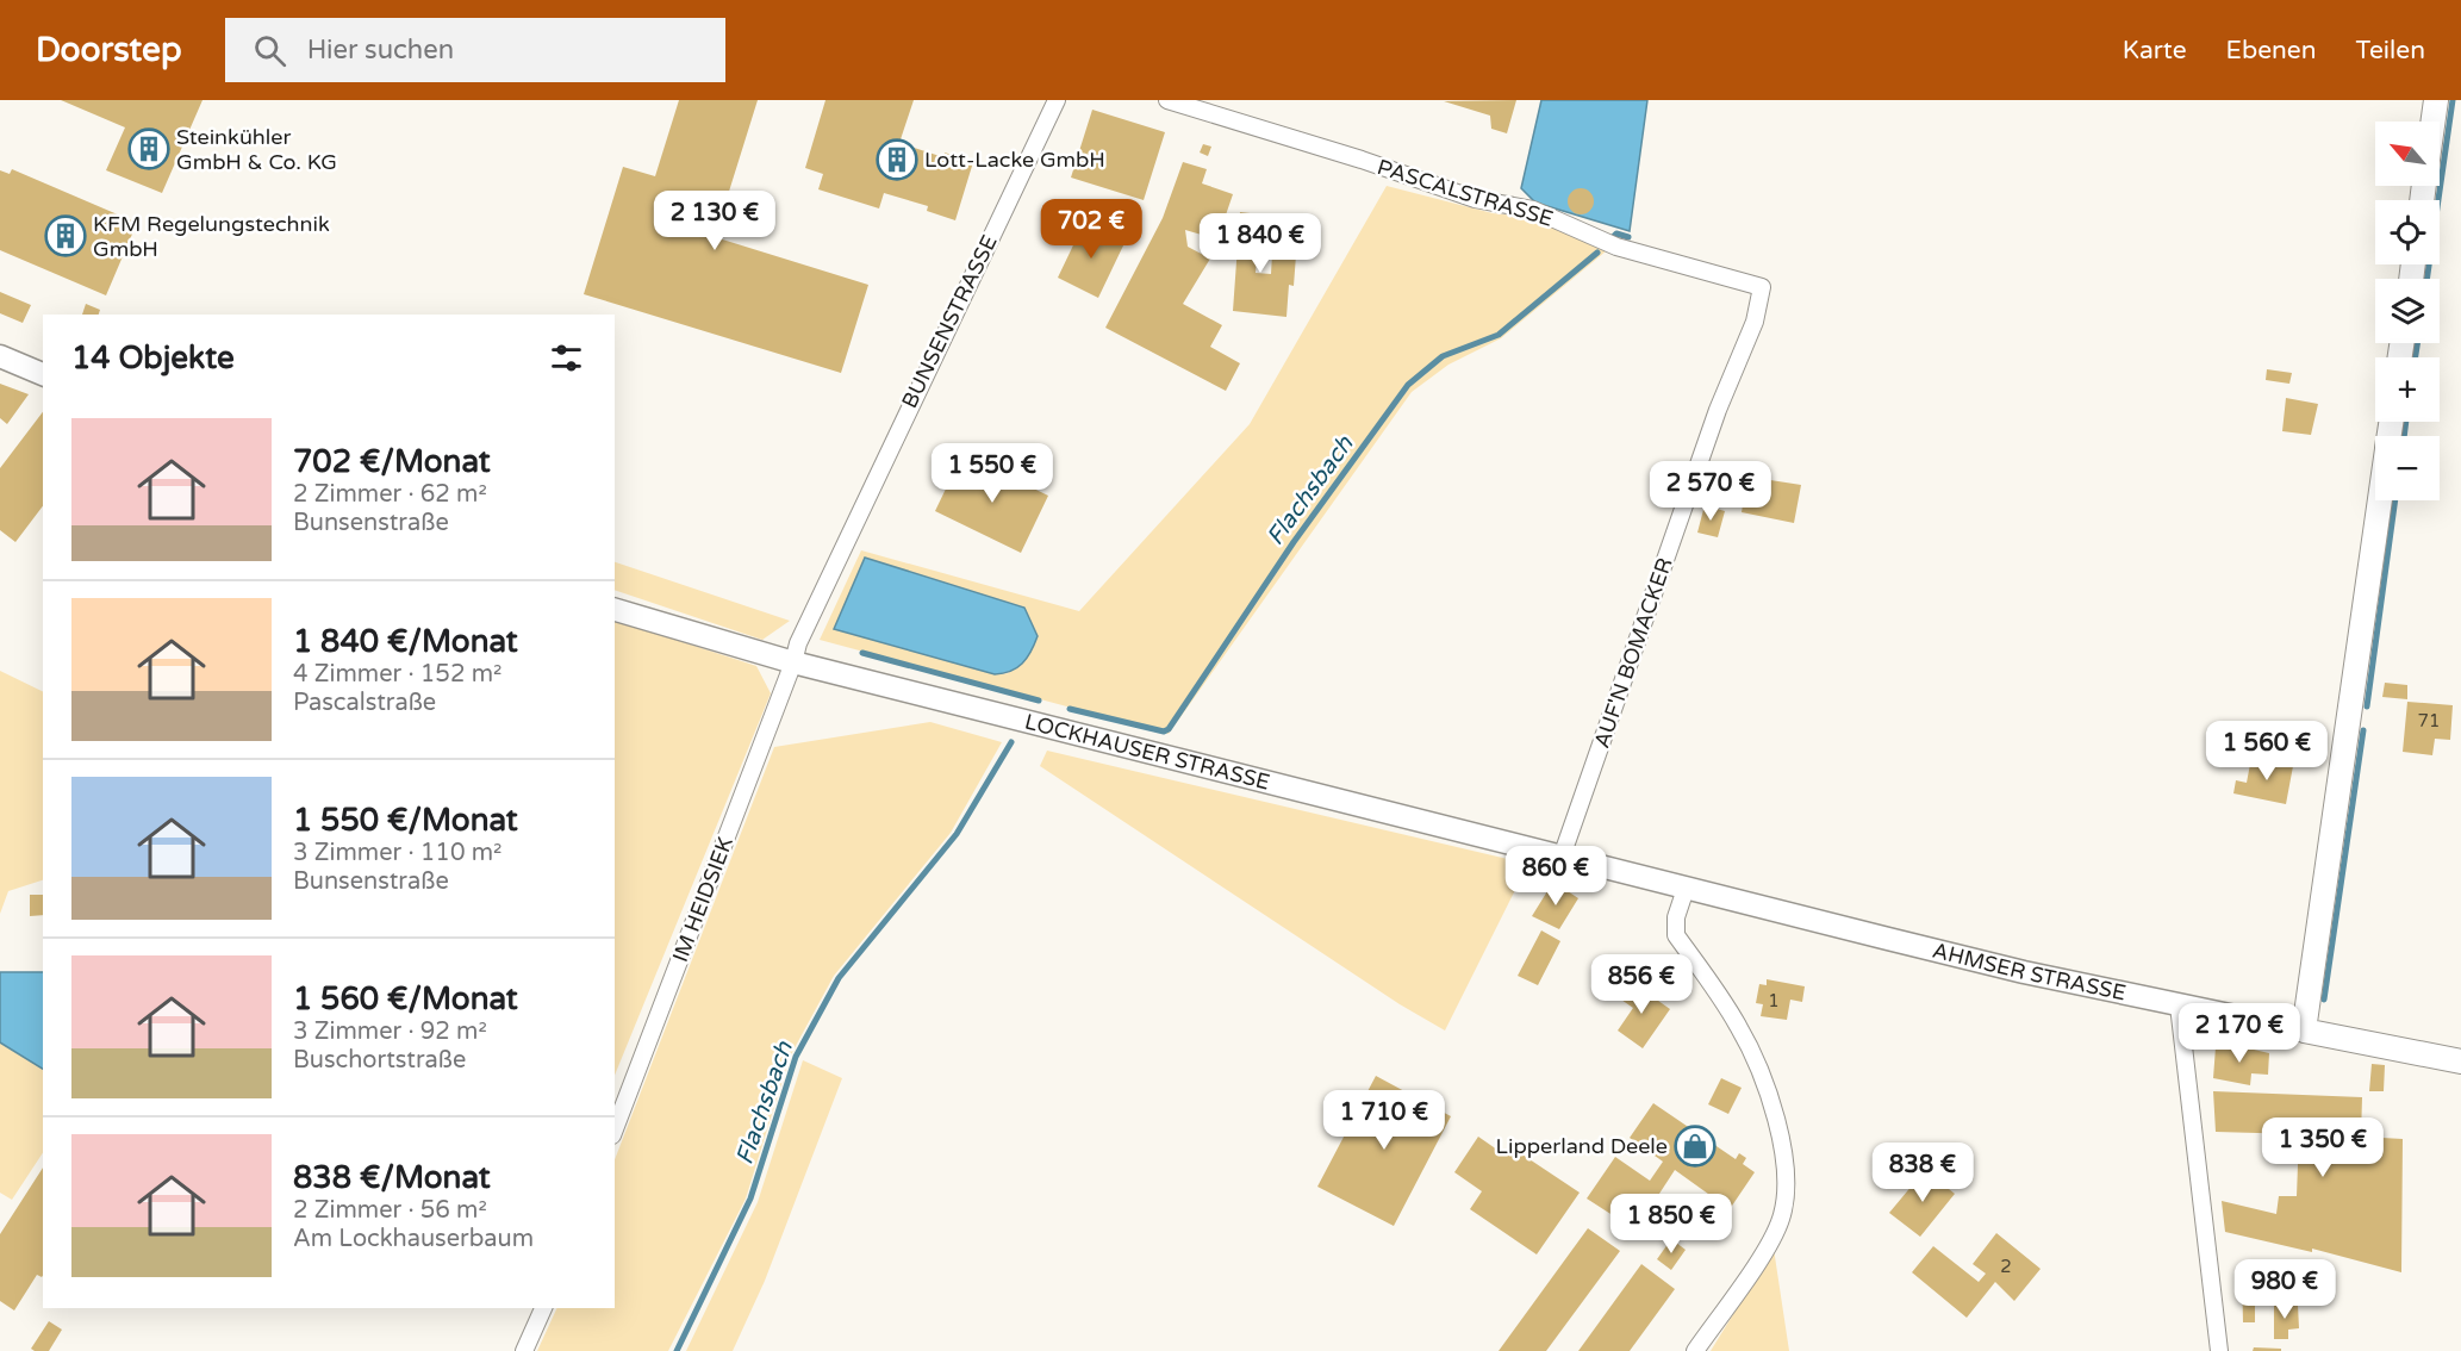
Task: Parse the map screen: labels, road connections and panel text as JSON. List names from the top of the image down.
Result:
{
  "streets": {
    "main road": ["AHMSER STRASSE"],
    "street": [
      "PASCALSTRASSE",
      "BUNSENSTRASSE",
      "AUF'N BOMACKER",
      "LOCKHAUSER STRASSE",
      "IM HEIDSIEK"
    ]
  },
  "crossings": [
    ["PASCALSTRASSE", "AUF'N BOMACKER"],
    ["BUNSENSTRASSE", "LOCKHAUSER STRASSE"],
    ["BUNSENSTRASSE", "IM HEIDSIEK"],
    ["AUF'N BOMACKER", "LOCKHAUSER STRASSE"],
    ["LOCKHAUSER STRASSE", "IM HEIDSIEK"],
    ["LOCKHAUSER STRASSE", "AHMSER STRASSE"]
  ],
  "water": ["Flachsbach"],
  "places": {
    "building": ["Steinkühler GmbH & Co. KG", "Lott-Lacke GmbH", "KFM Regelungstechnik GmbH"],
    "shop": ["Lipperland Deele"]
  },
  "house_numbers": ["71", "1", "2"],
  "north": "top left",
  "page": {
    "header": "Doorstep",
    "search": "Hier suchen",
    "nav": ["Karte", "Ebenen", "Teilen"],
    "map_buttons": ["+", "−"],
    "price": [
      "2 130 €",
      "702 €",
      "1 840 €",
      "1 550 €",
      "2 570 €",
      "1 560 €",
      "860 €",
      "856 €",
      "2 170 €",
      "1 710 €",
      "1 350 €",
      "838 €",
      "1 850 €",
      "980 €"
    ],
    "heading": "14 Objekte",
    "list": [
      {
        "name": "702 €/Monat",
        "note": "2 Zimmer · 62 m² · Bunsenstraße"
      },
      {
        "name": "1 840 €/Monat",
        "note": "4 Zimmer · 152 m² · Pascalstraße"
      },
      {
        "name": "1 550 €/Monat",
        "note": "3 Zimmer · 110 m² · Bunsenstraße"
      },
      {
        "name": "1 560 €/Monat",
        "note": "3 Zimmer · 92 m² · Buschortstraße"
      },
      {
        "name": "838 €/Monat",
        "note": "2 Zimmer · 56 m² · Am Lockhauserbaum"
      }
    ]
  }
}
